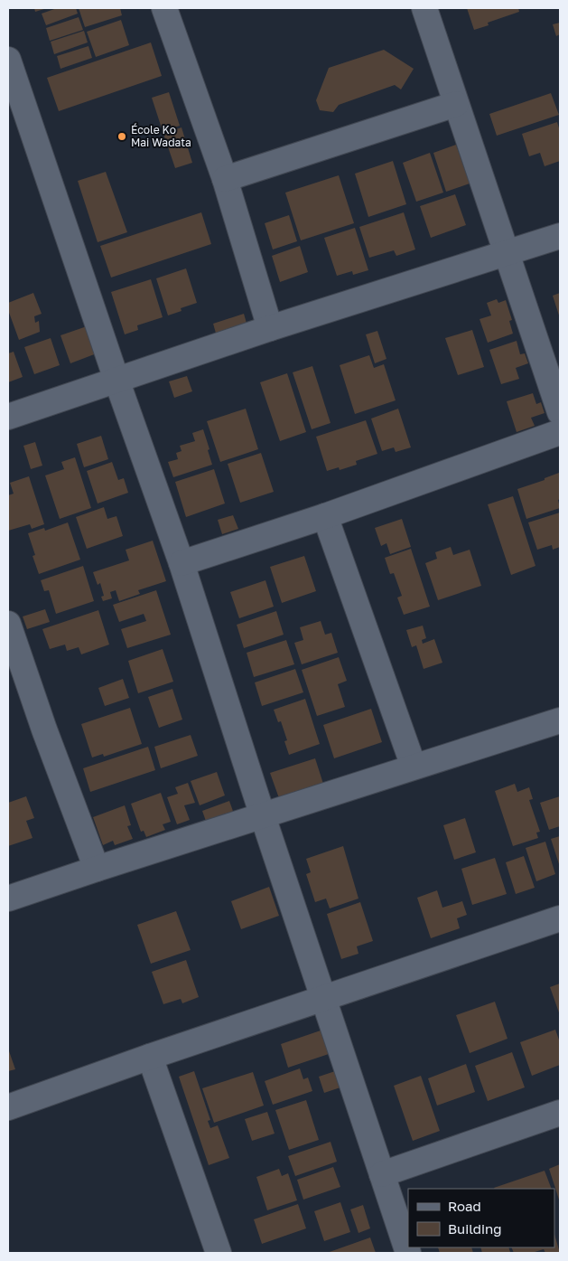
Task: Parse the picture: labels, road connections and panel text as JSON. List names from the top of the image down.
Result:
{
  "places": ["École Ko Mai Wadata"],
  "legend": ["Road", "Building"]
}
